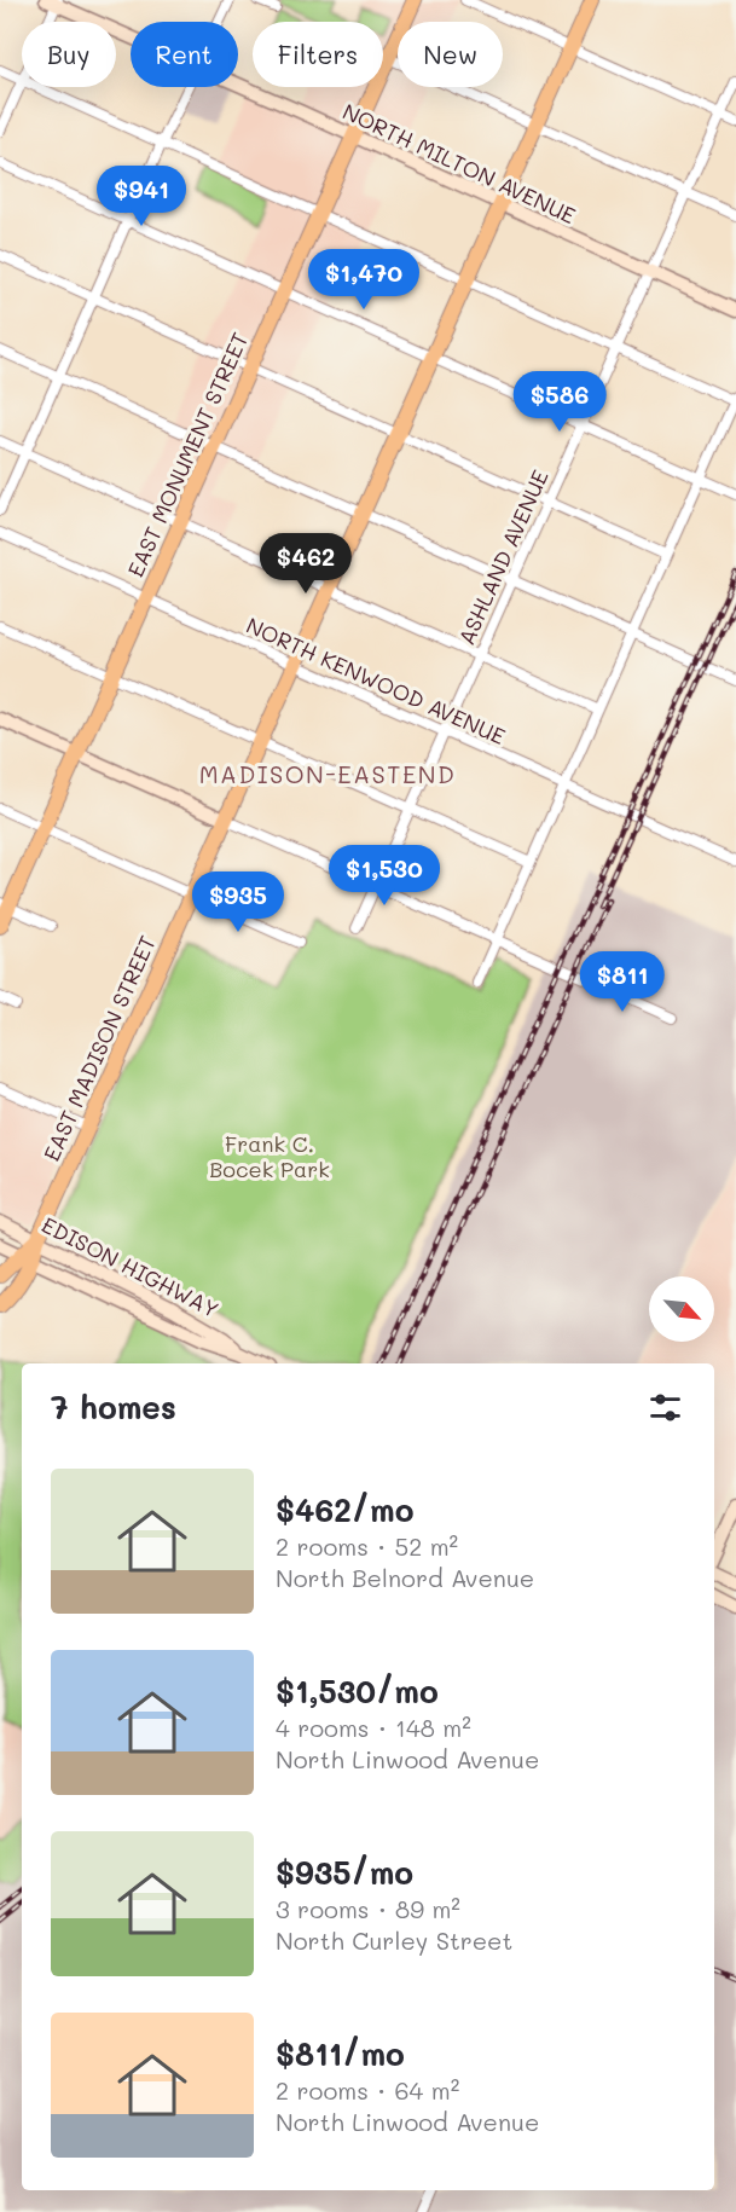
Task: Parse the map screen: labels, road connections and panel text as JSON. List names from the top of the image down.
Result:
{
  "streets": {
    "main road": ["EAST MONUMENT STREET", "EAST MADISON STREET"],
    "street": [
      "NORTH MILTON AVENUE",
      "ASHLAND AVENUE",
      "NORTH KENWOOD AVENUE",
      "EDISON HIGHWAY"
    ]
  },
  "crossings": [
    ["NORTH MILTON AVENUE", "EAST MONUMENT STREET"],
    ["NORTH MILTON AVENUE", "ASHLAND AVENUE"],
    ["NORTH MILTON AVENUE", "EAST MADISON STREET"],
    ["EAST MONUMENT STREET", "NORTH KENWOOD AVENUE"],
    ["ASHLAND AVENUE", "NORTH KENWOOD AVENUE"],
    ["NORTH KENWOOD AVENUE", "EAST MADISON STREET"],
    ["EAST MADISON STREET", "EDISON HIGHWAY"]
  ],
  "districts": ["MADISON-EASTEND"],
  "parks": ["Frank C. Bocek Park"],
  "north": "bottom right",
  "page": {
    "chip": [
      "Buy",
      "Rent",
      "Filters",
      "New"
    ],
    "price": [
      "$941",
      "$1,470",
      "$586",
      "$462",
      "$1,530",
      "$935",
      "$811"
    ],
    "heading": "7 homes",
    "list": [
      {
        "name": "$462/mo",
        "note": "2 rooms · 52 m² · North Belnord Avenue"
      },
      {
        "name": "$1,530/mo",
        "note": "4 rooms · 148 m² · North Linwood Avenue"
      },
      {
        "name": "$935/mo",
        "note": "3 rooms · 89 m² · North Curley Street"
      },
      {
        "name": "$811/mo",
        "note": "2 rooms · 64 m² · North Linwood Avenue"
      }
    ]
  }
}
